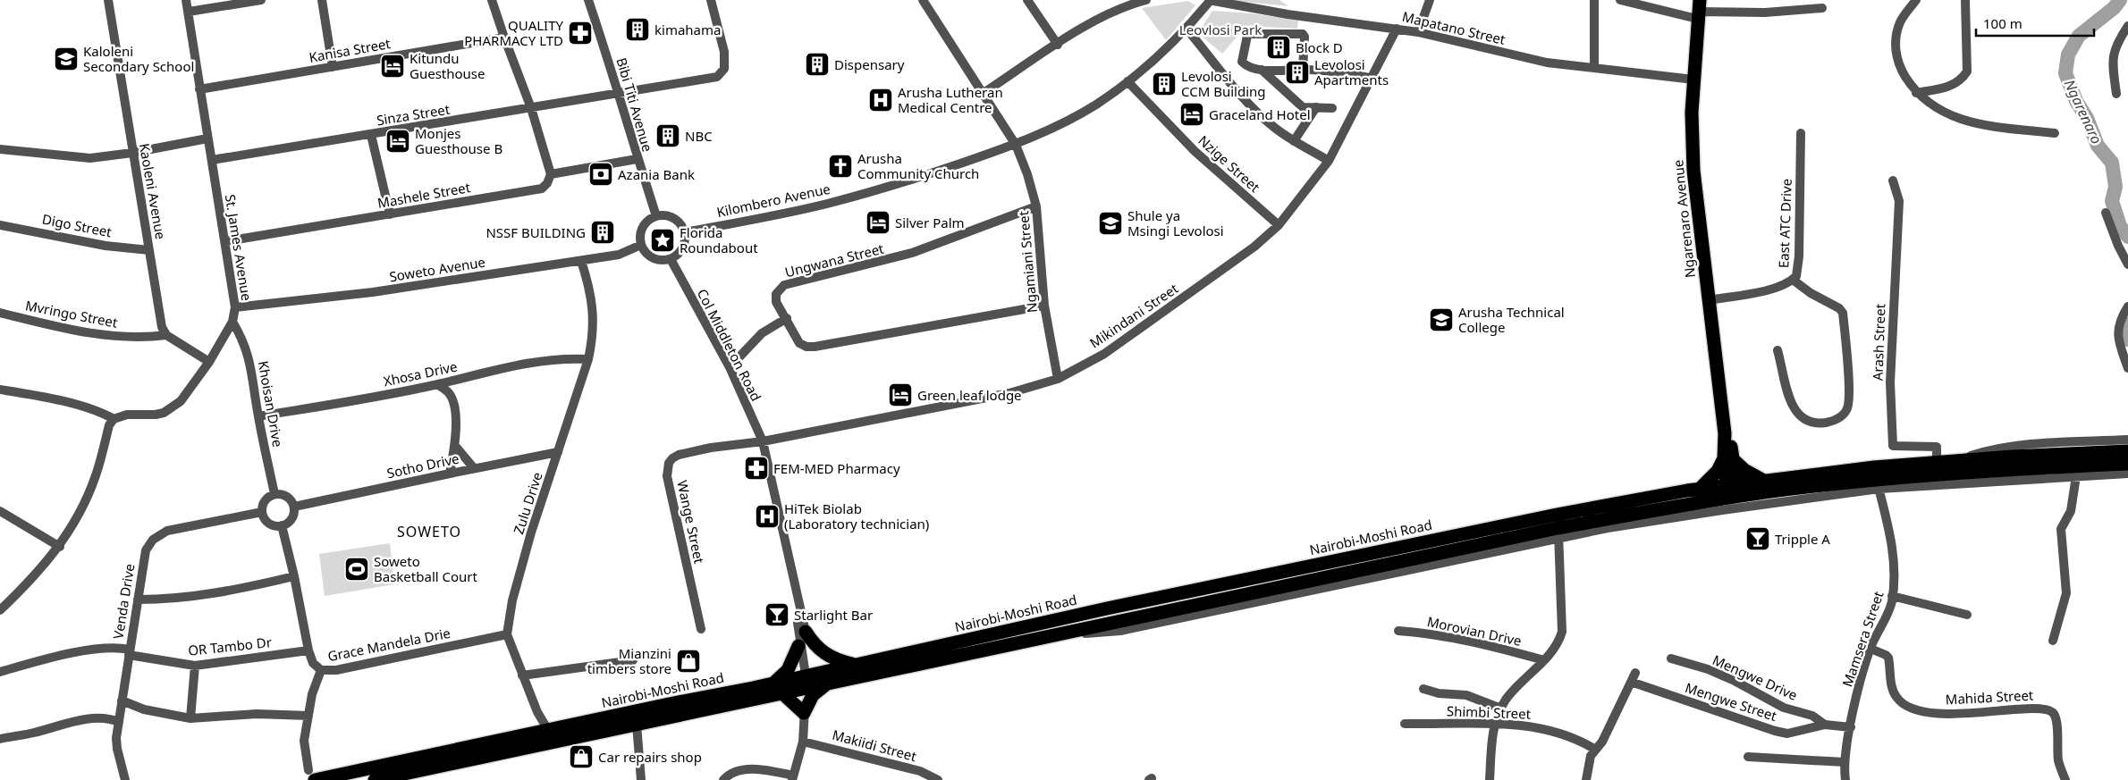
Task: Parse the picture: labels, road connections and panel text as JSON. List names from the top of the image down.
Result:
{
  "streets": {
    "highway": ["Ngarenaro Avenue", "Nairobi-Moshi Road"],
    "street": [
      "Mapatano Street",
      "Kanisa Street",
      "Bibi Titi Avenue",
      "Sinza Street",
      "Nzige Street",
      "Kaoleni Avenue",
      "Mashele Street",
      "Kilombero Avenue",
      "East ATC Drive",
      "Digo Street",
      "St. James Avenue",
      "Ungwana Street",
      "Ngamiani Street",
      "Soweto Avenue",
      "Mvringo Street",
      "Mikindani Street",
      "Arash Street",
      "Col Middleton Road",
      "Xhosa Drive",
      "Khoisan Drive",
      "Sotho Drive",
      "Zulu Drive",
      "Wange Street",
      "Venda Drive",
      "Morovian Drive",
      "Mamsera Street",
      "Grace Mandela Drie",
      "OR Tambo Dr",
      "Mengwe Drive",
      "Mahida Street",
      "Mengwe Street",
      "Shimbi Street",
      "Makiidi Street"
    ]
  },
  "crossings": [
    ["Mapatano Street", "Kilombero Avenue"],
    ["Mapatano Street", "Ngarenaro Avenue"],
    ["Mapatano Street", "Mikindani Street"],
    ["Kanisa Street", "St. James Avenue"],
    ["Bibi Titi Avenue", "Sinza Street"],
    ["Bibi Titi Avenue", "Kilombero Avenue"],
    ["Bibi Titi Avenue", "Soweto Avenue"],
    ["Bibi Titi Avenue", "Col Middleton Road"],
    ["Sinza Street", "St. James Avenue"],
    ["Nzige Street", "Kilombero Avenue"],
    ["Nzige Street", "Mikindani Street"],
    ["Kaoleni Avenue", "Digo Street"],
    ["Kaoleni Avenue", "Mvringo Street"],
    ["Mashele Street", "St. James Avenue"],
    ["Kilombero Avenue", "Ngamiani Street"],
    ["Kilombero Avenue", "Soweto Avenue"],
    ["Kilombero Avenue", "Col Middleton Road"],
    ["Ngarenaro Avenue", "East ATC Drive"],
    ["Ngarenaro Avenue", "Nairobi-Moshi Road"],
    ["St. James Avenue", "Soweto Avenue"],
    ["St. James Avenue", "Khoisan Drive"],
    ["Ungwana Street", "Ngamiani Street"],
    ["Ngamiani Street", "Mikindani Street"],
    ["Soweto Avenue", "Col Middleton Road"],
    ["Soweto Avenue", "Zulu Drive"],
    ["Mikindani Street", "Col Middleton Road"],
    ["Mikindani Street", "Wange Street"],
    ["Col Middleton Road", "Wange Street"],
    ["Col Middleton Road", "Nairobi-Moshi Road"],
    ["Xhosa Drive", "Khoisan Drive"],
    ["Xhosa Drive", "Zulu Drive"],
    ["Khoisan Drive", "Sotho Drive"],
    ["Khoisan Drive", "Venda Drive"],
    ["Khoisan Drive", "Grace Mandela Drie"],
    ["Sotho Drive", "Zulu Drive"],
    ["Sotho Drive", "Venda Drive"],
    ["Sotho Drive", "Grace Mandela Drie"],
    ["Zulu Drive", "Nairobi-Moshi Road"],
    ["Zulu Drive", "Grace Mandela Drie"],
    ["Venda Drive", "Grace Mandela Drie"],
    ["Venda Drive", "OR Tambo Dr"],
    ["Mamsera Street", "Mahida Street"],
    ["Mamsera Street", "Mengwe Street"],
    ["Grace Mandela Drie", "OR Tambo Dr"],
    ["Mengwe Drive", "Mengwe Street"]
  ],
  "districts": ["SOWETO"],
  "water": ["Ngarenaro"],
  "parks": ["Leovlosi Park"],
  "places": {
    "building": [
      "kimahama",
      "Block D",
      "Dispensary",
      "Levolosi Apartments",
      "Levolosi CCM Building",
      "NBC",
      "NSSF BUILDING"
    ],
    "pharmacy": ["QUALITY PHARMACY LTD", "FEM-MED Pharmacy"],
    "school or university": ["Kaloleni Secondary School", "Shule ya Msingi Levolosi", "Arusha Technical College"],
    "hotel": [
      "Kitundu Guesthouse",
      "Graceland Hotel",
      "Monjes Guesthouse B",
      "Silver Palm",
      "Green leaf lodge"
    ],
    "hospital": ["Arusha Lutheran Medical Centre", "HiTek Biolab (Laboratory technician)"],
    "church": ["Arusha Community Church"],
    "bank": ["Azania Bank"],
    "place": ["Florida Roundabout"],
    "bar": ["Tripple A", "Starlight Bar"],
    "sports": ["Soweto Basketball Court"],
    "shop": ["Mianzini timbers store", "Car repairs shop"]
  },
  "scale_bar": "100 m"
}
